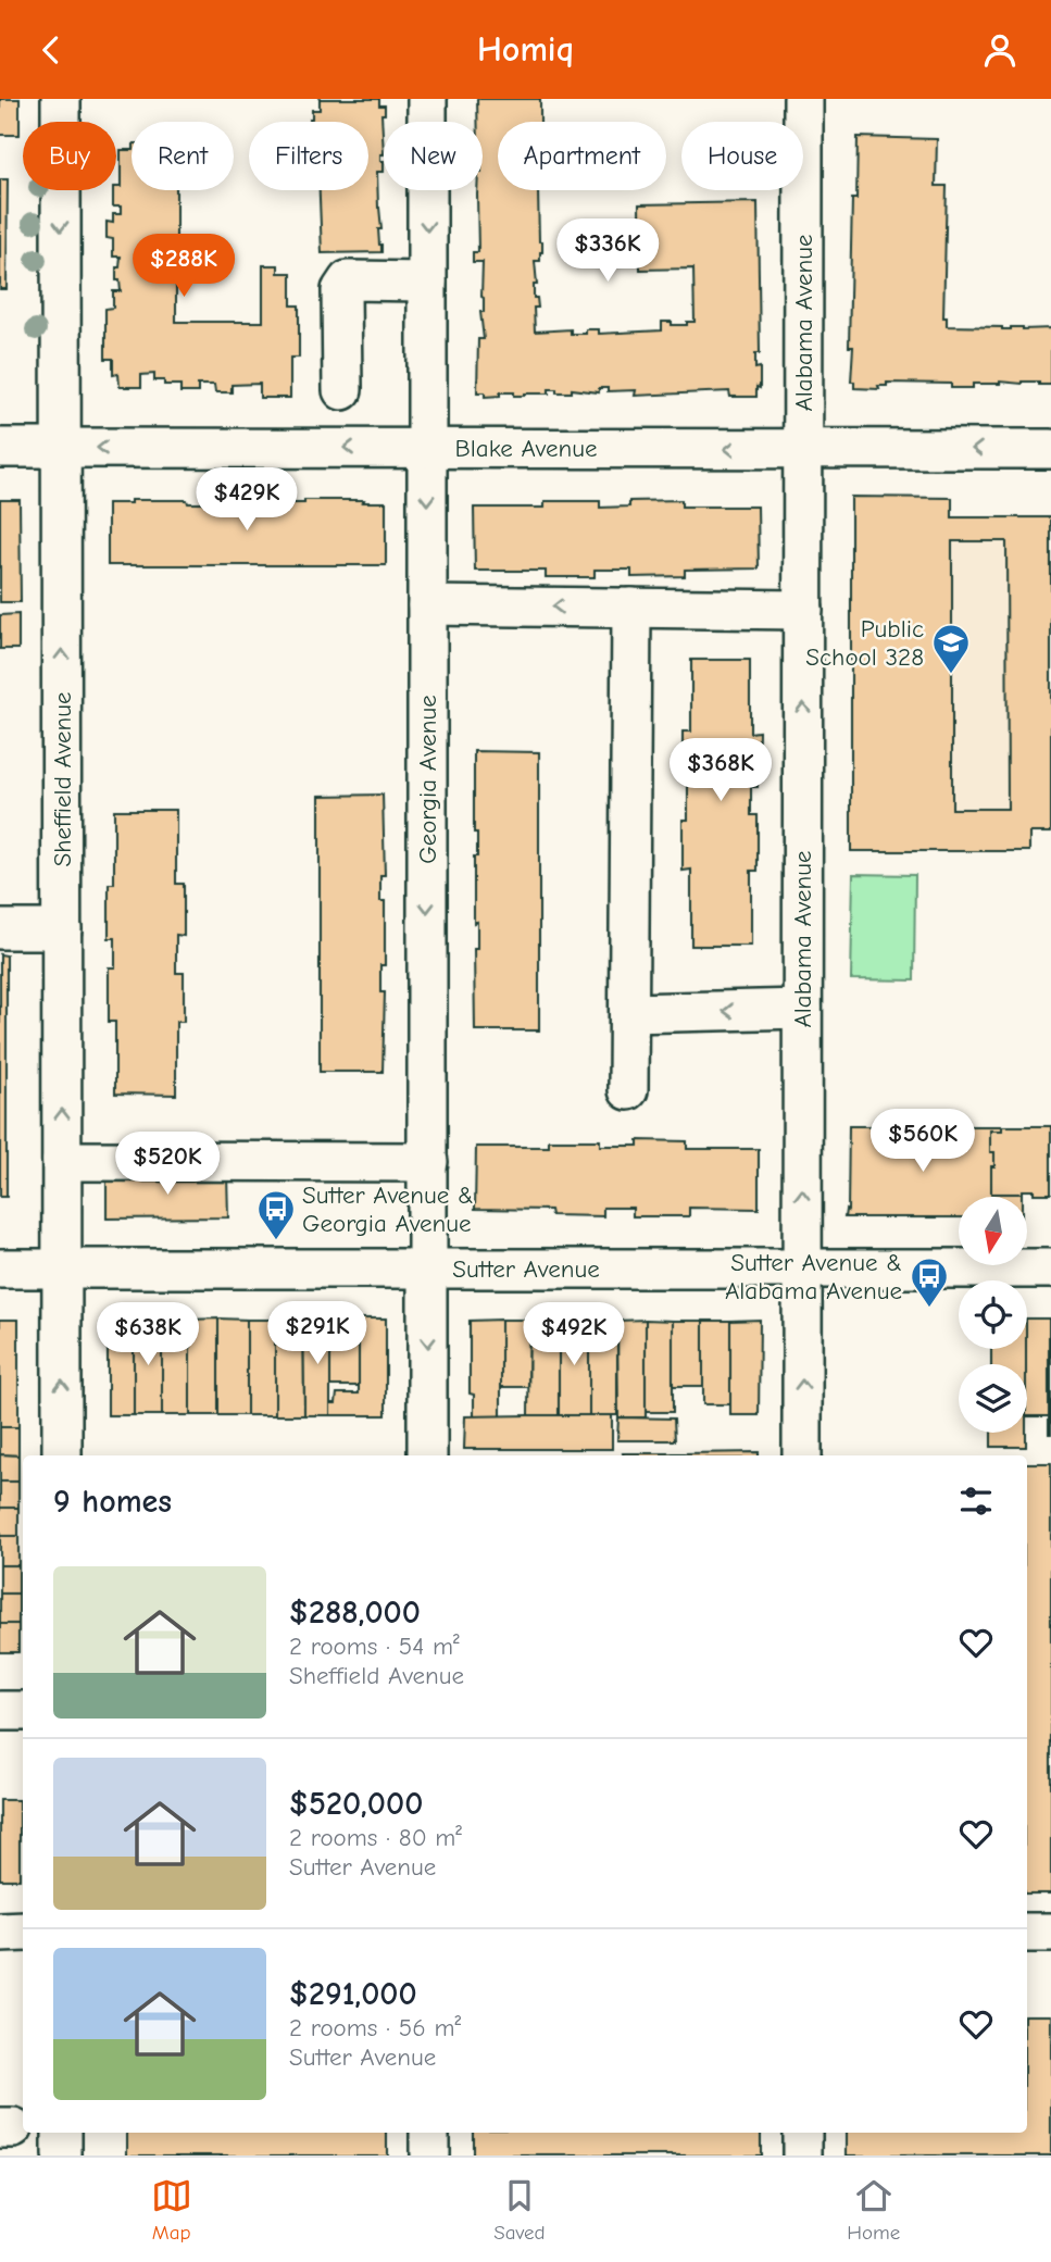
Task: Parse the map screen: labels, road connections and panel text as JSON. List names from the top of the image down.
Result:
{
  "streets": {
    "street": [
      "Alabama Avenue",
      "Blake Avenue",
      "Sheffield Avenue",
      "Georgia Avenue",
      "Sutter Avenue"
    ]
  },
  "crossings": [
    ["Alabama Avenue", "Blake Avenue"],
    ["Alabama Avenue", "Sutter Avenue"],
    ["Blake Avenue", "Sheffield Avenue"],
    ["Blake Avenue", "Georgia Avenue"],
    ["Sheffield Avenue", "Sutter Avenue"],
    ["Georgia Avenue", "Sutter Avenue"]
  ],
  "places": {
    "school or university": ["Public School 328"],
    "bus stop": ["Sutter Avenue & Georgia Avenue", "Sutter Avenue & Alabama Avenue"]
  },
  "north": "bottom",
  "page": {
    "header": "Homiq",
    "chip": [
      "Buy",
      "Rent",
      "Filters",
      "New",
      "Apartment",
      "House"
    ],
    "price": [
      "$336K",
      "$288K",
      "$429K",
      "$368K",
      "$560K",
      "$520K",
      "$291K",
      "$638K",
      "$492K"
    ],
    "heading": "9 homes",
    "list": [
      {
        "name": "$288,000",
        "note": "2 rooms · 54 m² · Sheffield Avenue"
      },
      {
        "name": "$520,000",
        "note": "2 rooms · 80 m² · Sutter Avenue"
      },
      {
        "name": "$291,000",
        "note": "2 rooms · 56 m² · Sutter Avenue"
      }
    ],
    "tabs": ["Map", "Saved", "Home"]
  }
}
